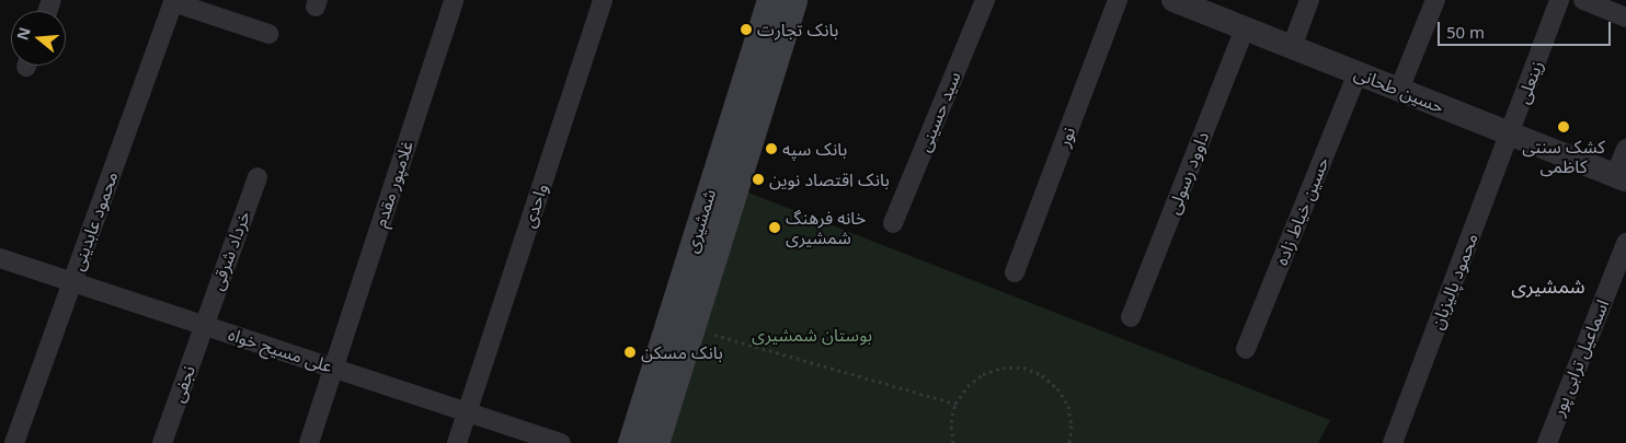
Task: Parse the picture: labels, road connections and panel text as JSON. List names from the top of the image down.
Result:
{
  "streets": {
    "main road": ["شمشیری"],
    "street": [
      "زینعلی",
      "حسین طحانی",
      "سید حسینی",
      "نور",
      "داوود رسولی",
      "غلامپور مقدم",
      "واحدی",
      "حسین خیاط زاده",
      "محمود عابدینی",
      "خرداد شرقی",
      "محمود پالیزبان",
      "علی مسیح خواه",
      "اسماعیل ترابی پور",
      "نجفی"
    ]
  },
  "crossings": [
    ["زینعلی", "حسین طحانی"],
    ["زینعلی", "محمود پالیزبان"],
    ["حسین طحانی", "داوود رسولی"],
    ["حسین طحانی", "حسین خیاط زاده"],
    ["حسین طحانی", "محمود پالیزبان"],
    ["غلامپور مقدم", "علی مسیح خواه"],
    ["واحدی", "علی مسیح خواه"],
    ["محمود عابدینی", "علی مسیح خواه"],
    ["خرداد شرقی", "علی مسیح خواه"],
    ["خرداد شرقی", "نجفی"],
    ["علی مسیح خواه", "نجفی"]
  ],
  "districts": ["شمشیری"],
  "parks": ["بوستان شمشیری"],
  "places": [
    "بانک تجارت",
    "کشک سنتی کاظمی",
    "بانک سپه",
    "بانک اقتصاد نوین",
    "خانه فرهنگ شمشیری",
    "بانک مسکن"
  ],
  "scale_bar": "50 m",
  "north": "left"
}
